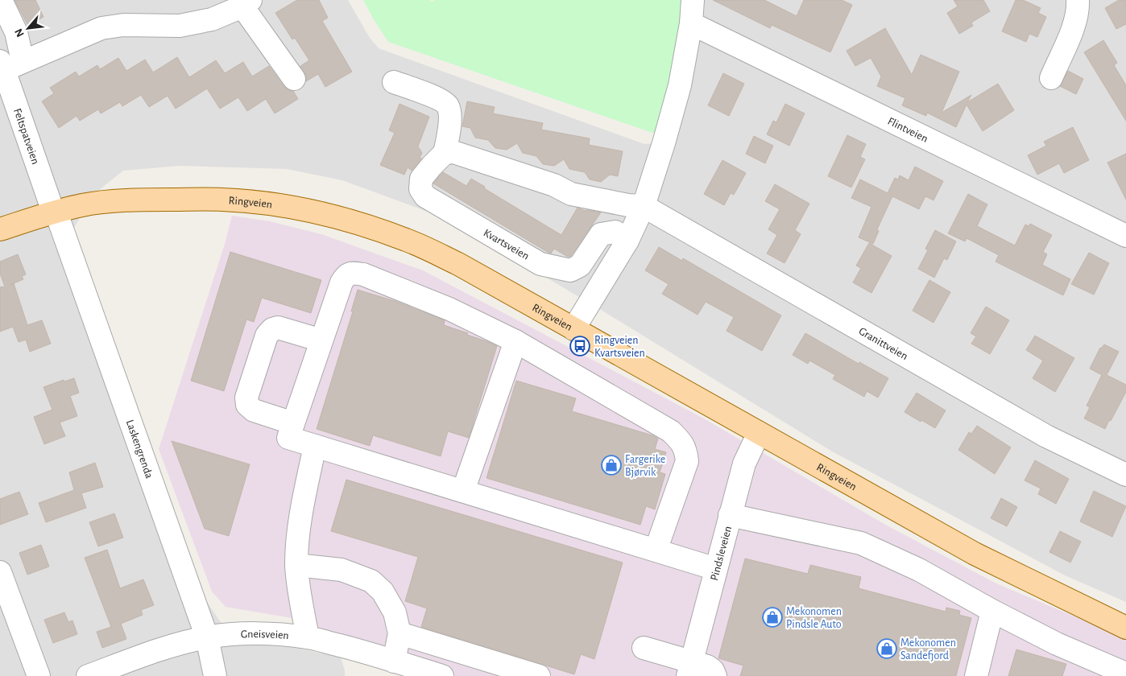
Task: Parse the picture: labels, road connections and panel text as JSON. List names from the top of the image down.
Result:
{
  "streets": {
    "main road": ["Ringveien"],
    "street": [
      "Flintveien",
      "Feltspatveien",
      "Kvartsveien",
      "Granittveien",
      "Laskengrenda",
      "Pindsleveien",
      "Gneisveien"
    ]
  },
  "crossings": [
    ["Feltspatveien", "Ringveien"],
    ["Feltspatveien", "Laskengrenda"],
    ["Ringveien", "Laskengrenda"],
    ["Ringveien", "Pindsleveien"],
    ["Laskengrenda", "Gneisveien"]
  ],
  "places": {
    "bus stop": ["Ringveien Kvartsveien"],
    "shop": ["Fargerike Bjørvik", "Mekonomen Pindsle Auto", "Mekonomen Sandefjord"]
  },
  "north": "bottom left"
}
